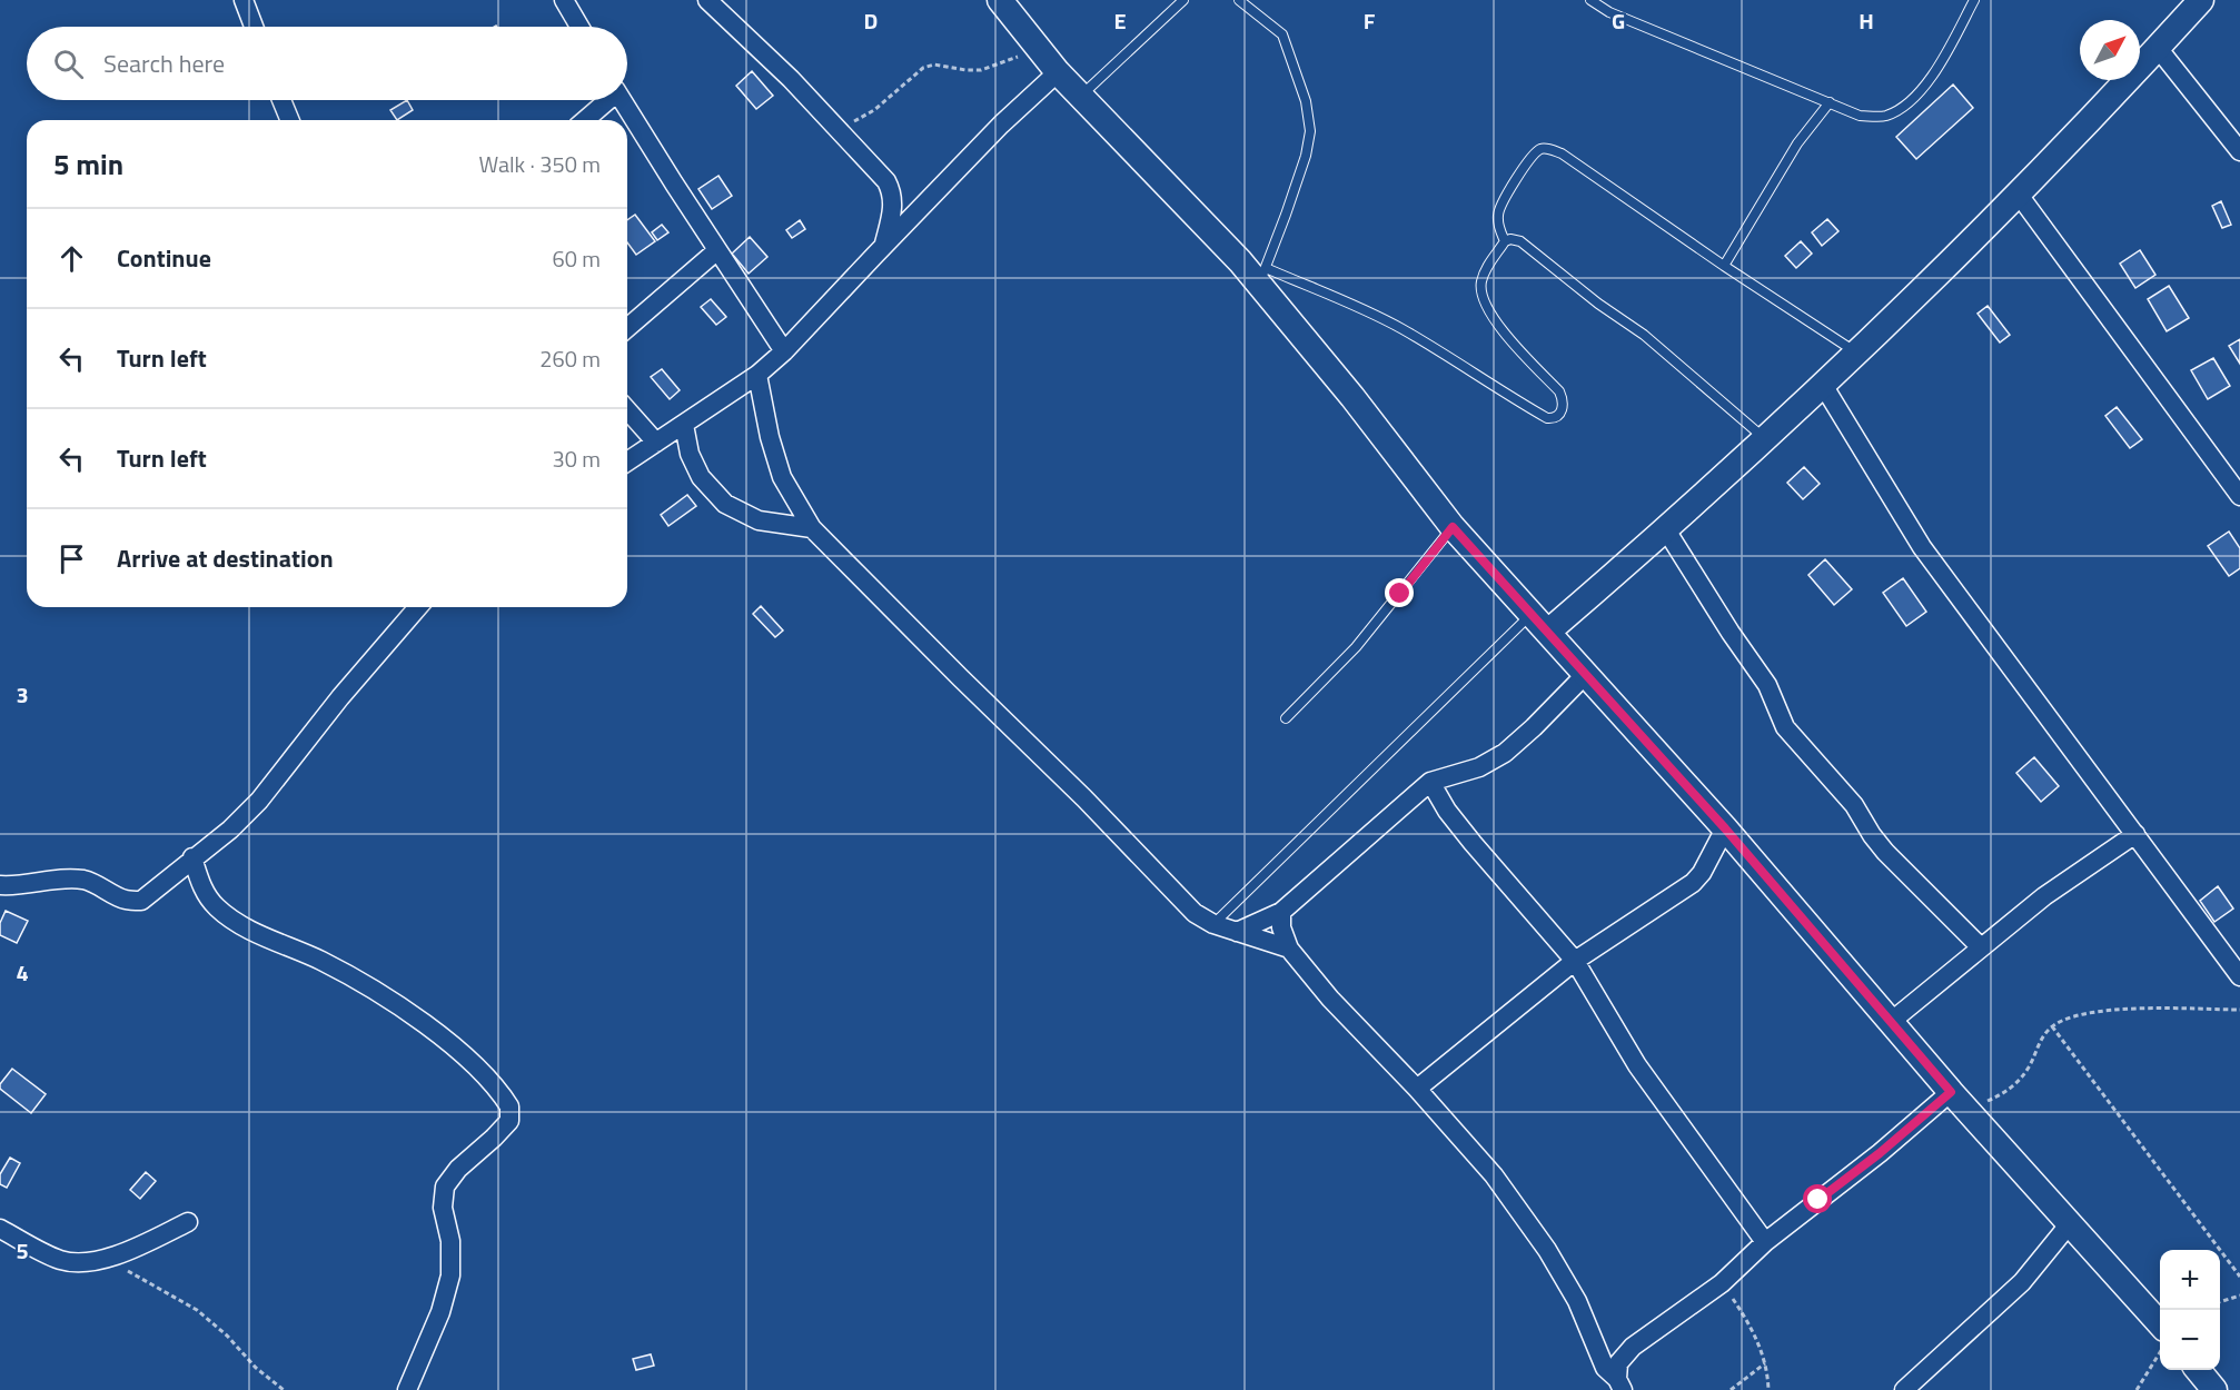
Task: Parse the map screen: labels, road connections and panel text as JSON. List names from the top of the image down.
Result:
{
  "north": "top right",
  "page": {
    "search": "Search here",
    "heading": ["5 min", "Walk · 350 m"],
    "list": [
      ["Continue", "60 m"],
      ["Turn left", "260 m"],
      ["Turn left", "30 m"],
      "Arrive at destination"
    ],
    "map_buttons": ["+", "−"]
  },
  "grid": {
    "columns": [
      "D",
      "E",
      "F",
      "G",
      "H"
    ],
    "rows": ["3", "4", "5"]
  }
}
